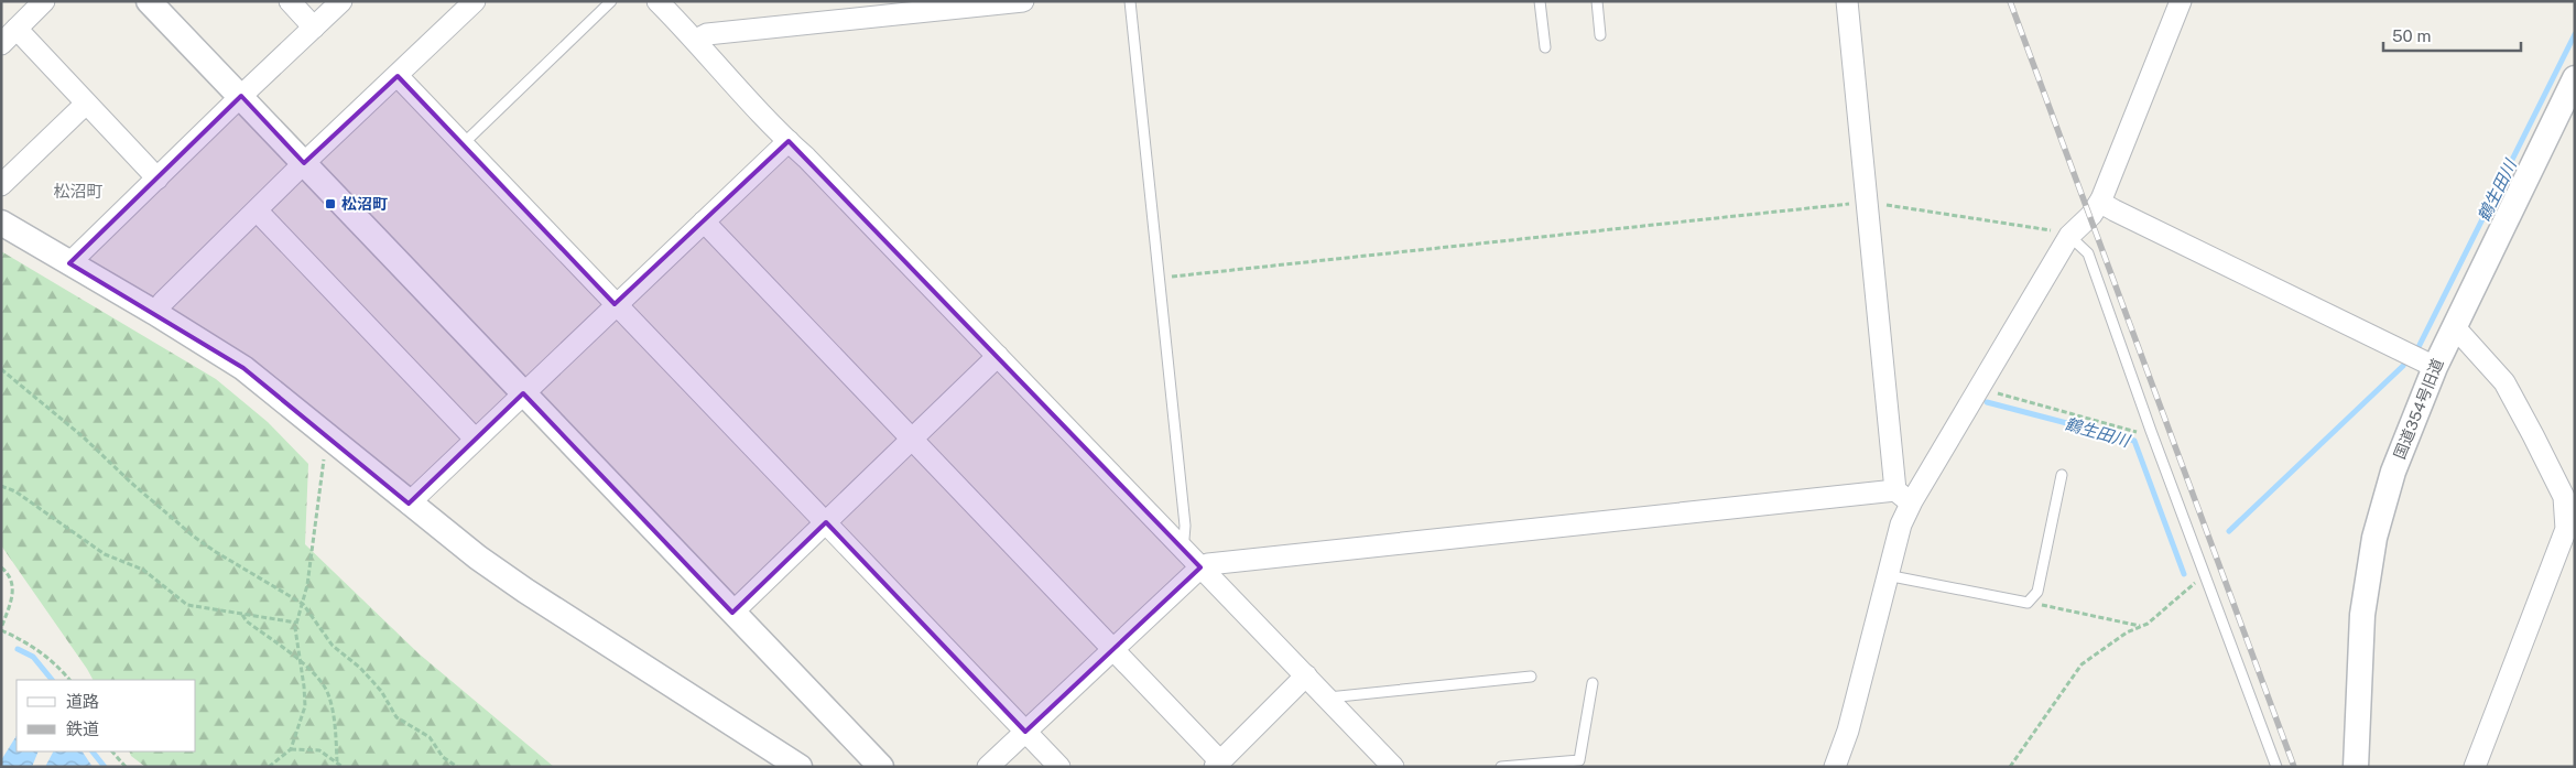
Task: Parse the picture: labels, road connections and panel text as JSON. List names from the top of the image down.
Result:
{
  "streets": {
    "street": ["国道354号旧道"]
  },
  "districts": ["松沼町"],
  "water": ["鶴生田川"],
  "places": {
    "transit": ["松沼町"]
  },
  "legend": ["道路", "鉄道"],
  "scale_bar": "50 m"
}
